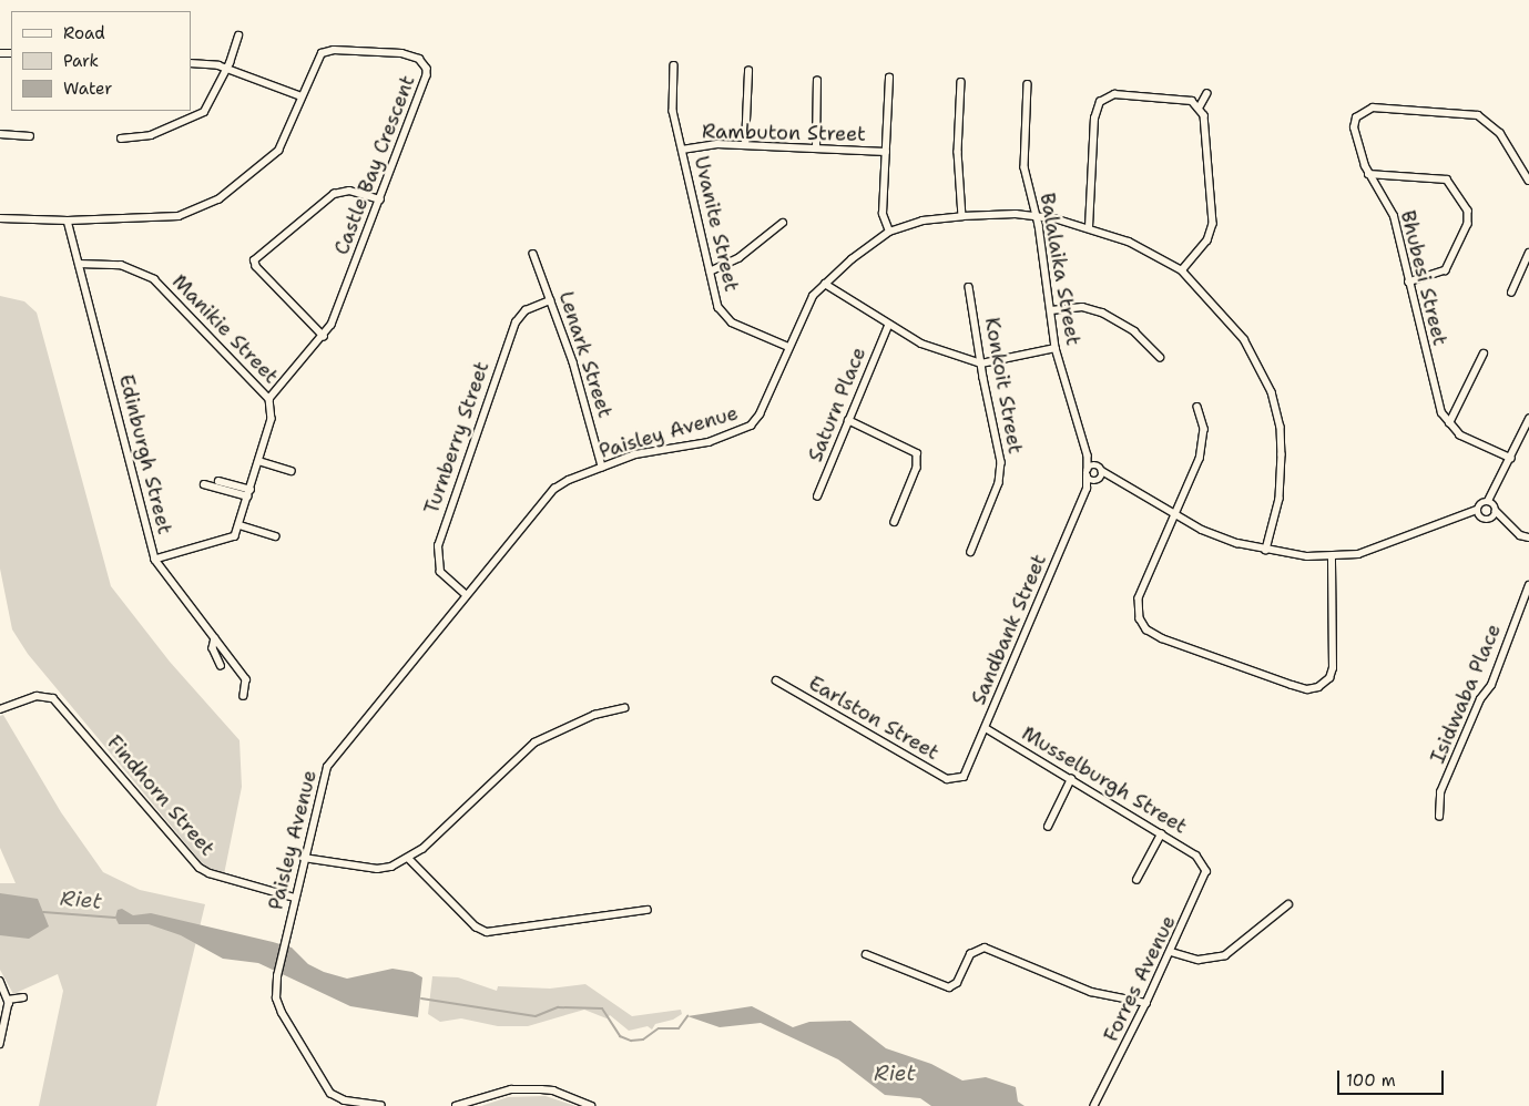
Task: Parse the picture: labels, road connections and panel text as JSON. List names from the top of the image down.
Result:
{
  "streets": {
    "street": [
      "Rambuton Street",
      "Castle Bay Crescent",
      "Uvanite Street",
      "Balalaika Street",
      "Bhubesi Street",
      "Manikie Street",
      "Lenark Street",
      "Konkoit Street",
      "Saturn Place",
      "Paisley Avenue",
      "Turnberry Street",
      "Edinburgh Street",
      "Sandbank Street",
      "Isidwaba Place",
      "Earlston Street",
      "Musselburgh Street",
      "Findhorn Street",
      "Forres Avenue"
    ]
  },
  "crossings": [
    ["Rambuton Street", "Uvanite Street"],
    ["Castle Bay Crescent", "Manikie Street"],
    ["Uvanite Street", "Paisley Avenue"],
    ["Balalaika Street", "Paisley Avenue"],
    ["Balalaika Street", "Sandbank Street"],
    ["Manikie Street", "Edinburgh Street"],
    ["Lenark Street", "Paisley Avenue"],
    ["Lenark Street", "Turnberry Street"],
    ["Paisley Avenue", "Turnberry Street"],
    ["Paisley Avenue", "Findhorn Street"],
    ["Sandbank Street", "Earlston Street"],
    ["Sandbank Street", "Musselburgh Street"],
    ["Musselburgh Street", "Forres Avenue"]
  ],
  "water": ["Riet"],
  "legend": ["Road", "Park", "Water"],
  "scale_bar": "100 m"
}
